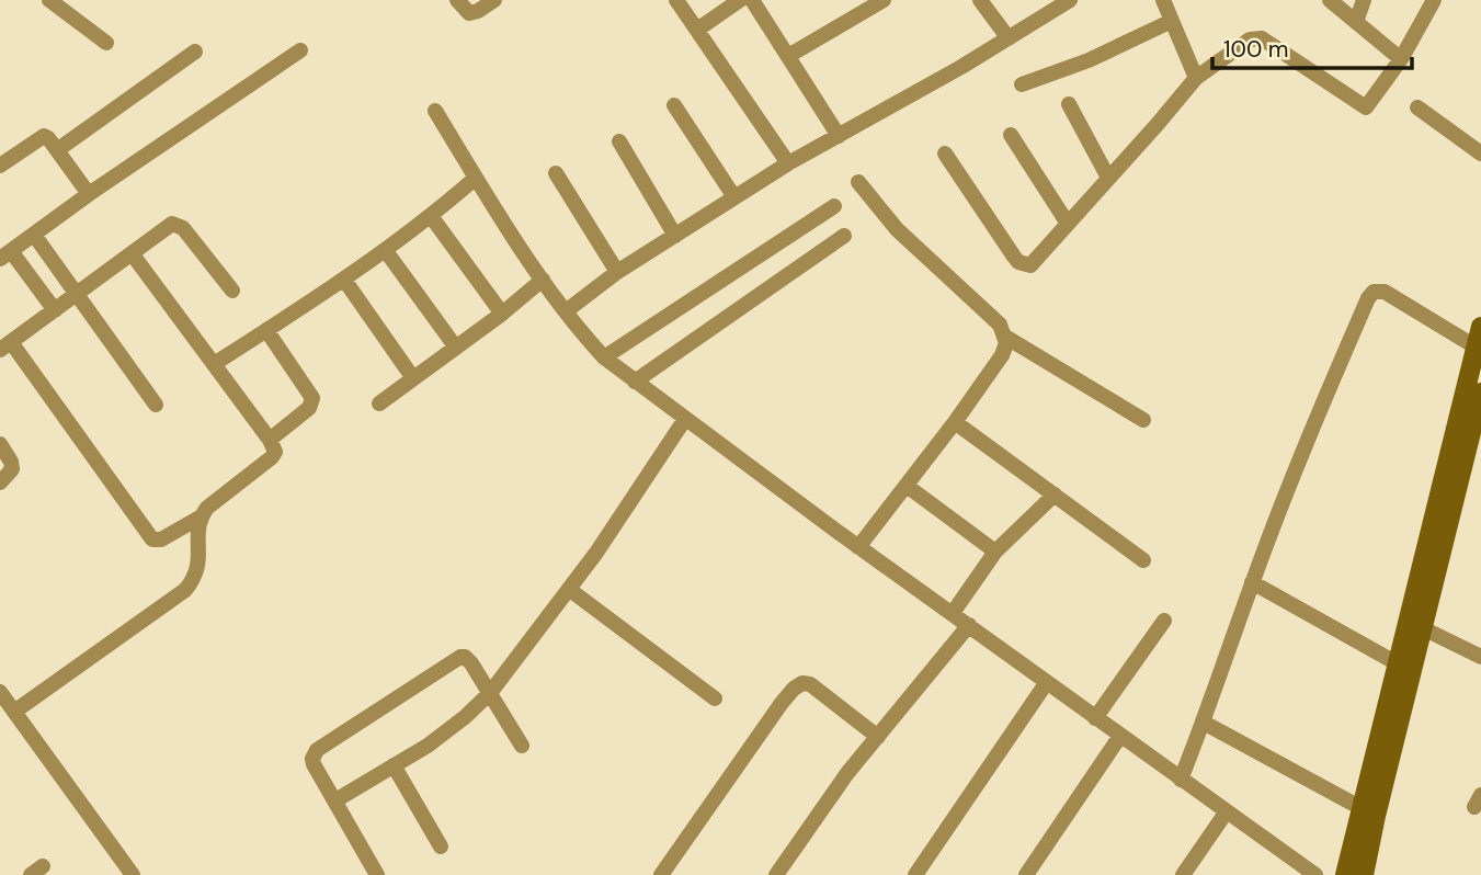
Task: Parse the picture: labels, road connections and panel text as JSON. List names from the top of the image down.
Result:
{
  "scale_bar": "100 m"
}
